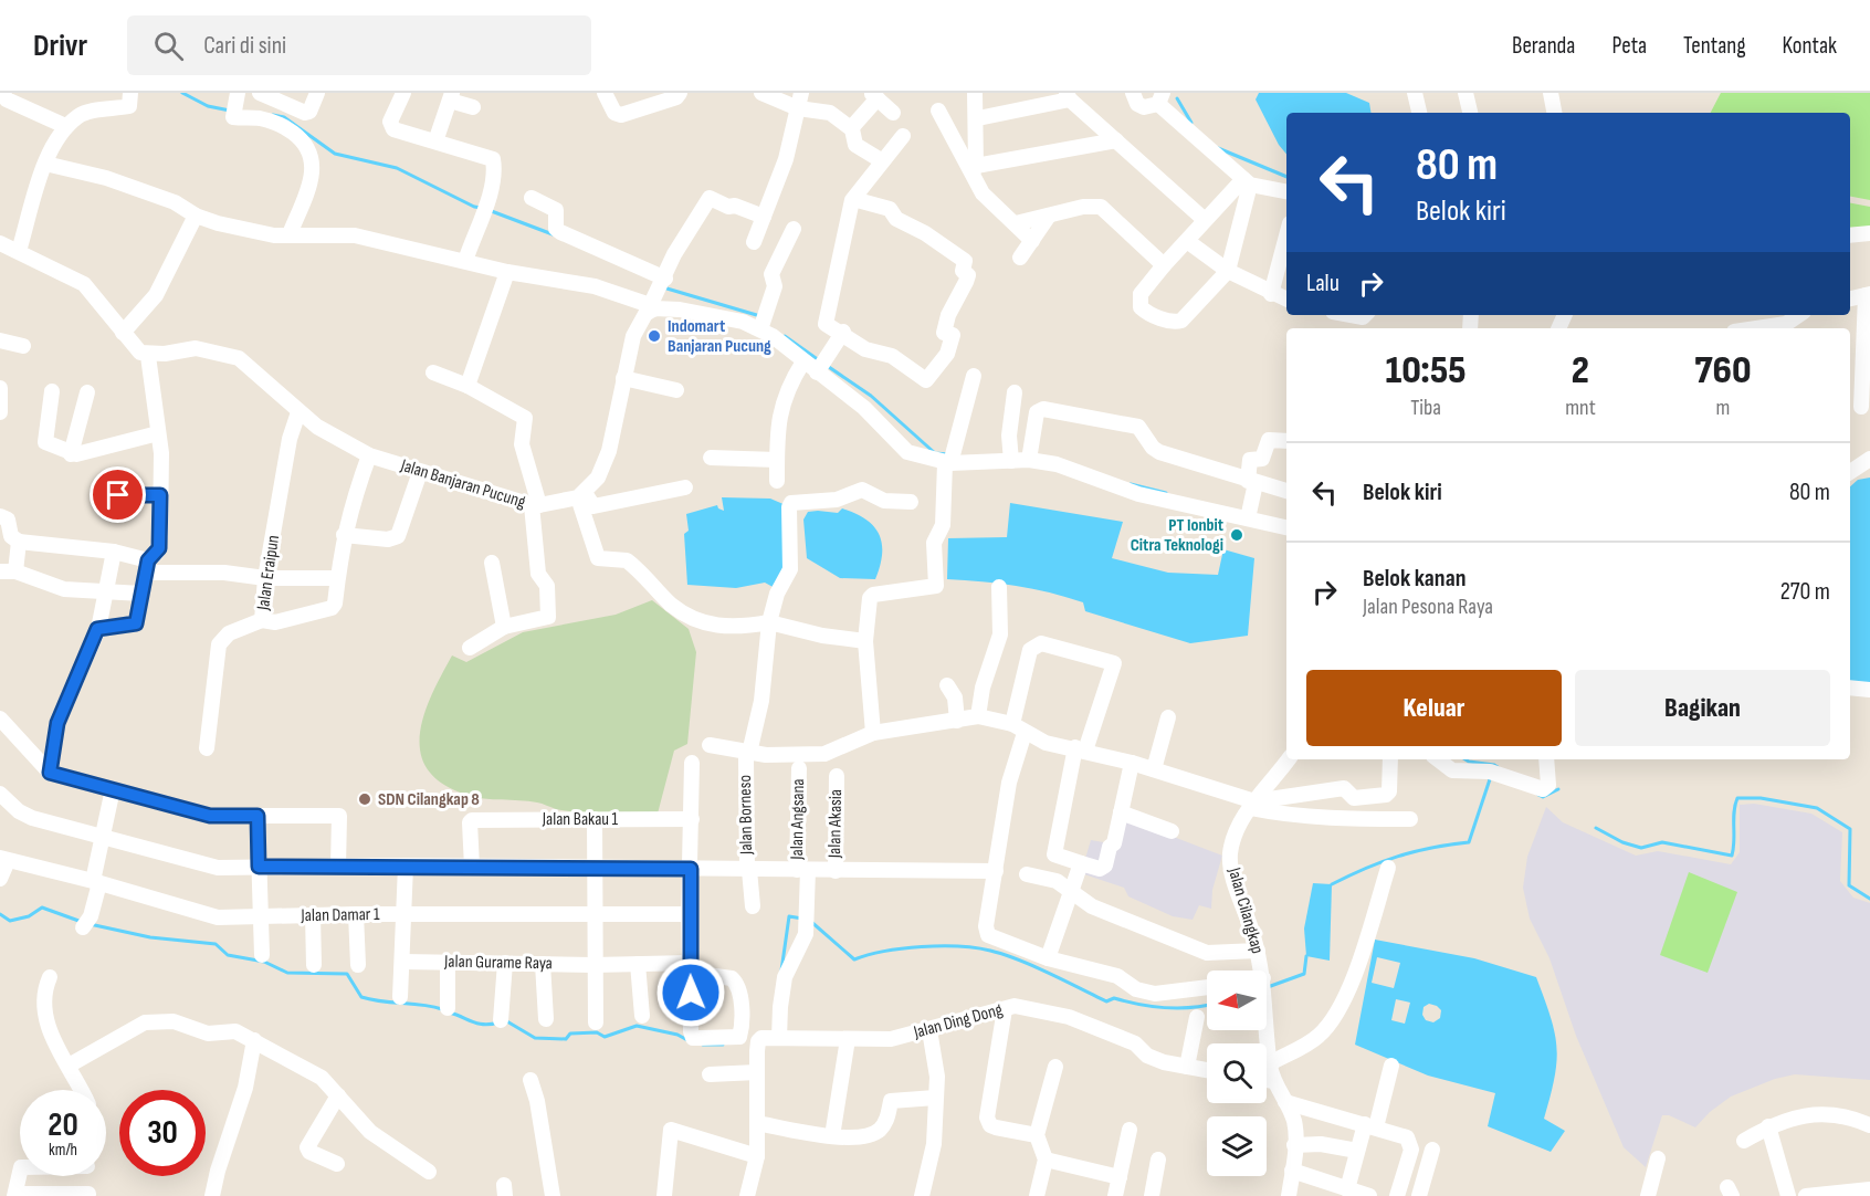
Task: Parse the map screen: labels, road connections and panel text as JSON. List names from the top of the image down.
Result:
{
  "streets": {
    "street": [
      "Jalan Banjaran Pucung",
      "Jalan Eraipun",
      "Jalan Borneso",
      "Jalan Bakau 1",
      "Jalan Angsana",
      "Jalan Akasia",
      "Jalan Cilangkap",
      "Jalan Damar 1",
      "Jalan Gurame Raya",
      "Jalan Ding Dong"
    ]
  },
  "crossings": [
    ["Jalan Banjaran Pucung", "Jalan Eraipun"],
    ["Jalan Angsana", "Jalan Ding Dong"]
  ],
  "places": ["Indomart Banjaran Pucung", "PT Ionbit Citra Teknologi", "SDN Cilangkap 8"],
  "north": "left",
  "page": {
    "header": "Drivr",
    "search": "Cari di sini",
    "nav": [
      "Beranda",
      "Peta",
      "Tentang",
      "Kontak"
    ],
    "turn": ["80 m", "Belok kiri"],
    "then": "Lalu",
    "eta": [
      "10:55",
      "Tiba",
      "2",
      "mnt",
      "760",
      "m"
    ],
    "list": [
      {
        "name": "Belok kiri",
        "value": "80 m"
      },
      {
        "name": "Belok kanan",
        "note": "Jalan Pesona Raya",
        "value": "270 m"
      }
    ],
    "buttons": ["Keluar", "Bagikan"],
    "speed": "20 km/h",
    "limit": "30"
  }
}
